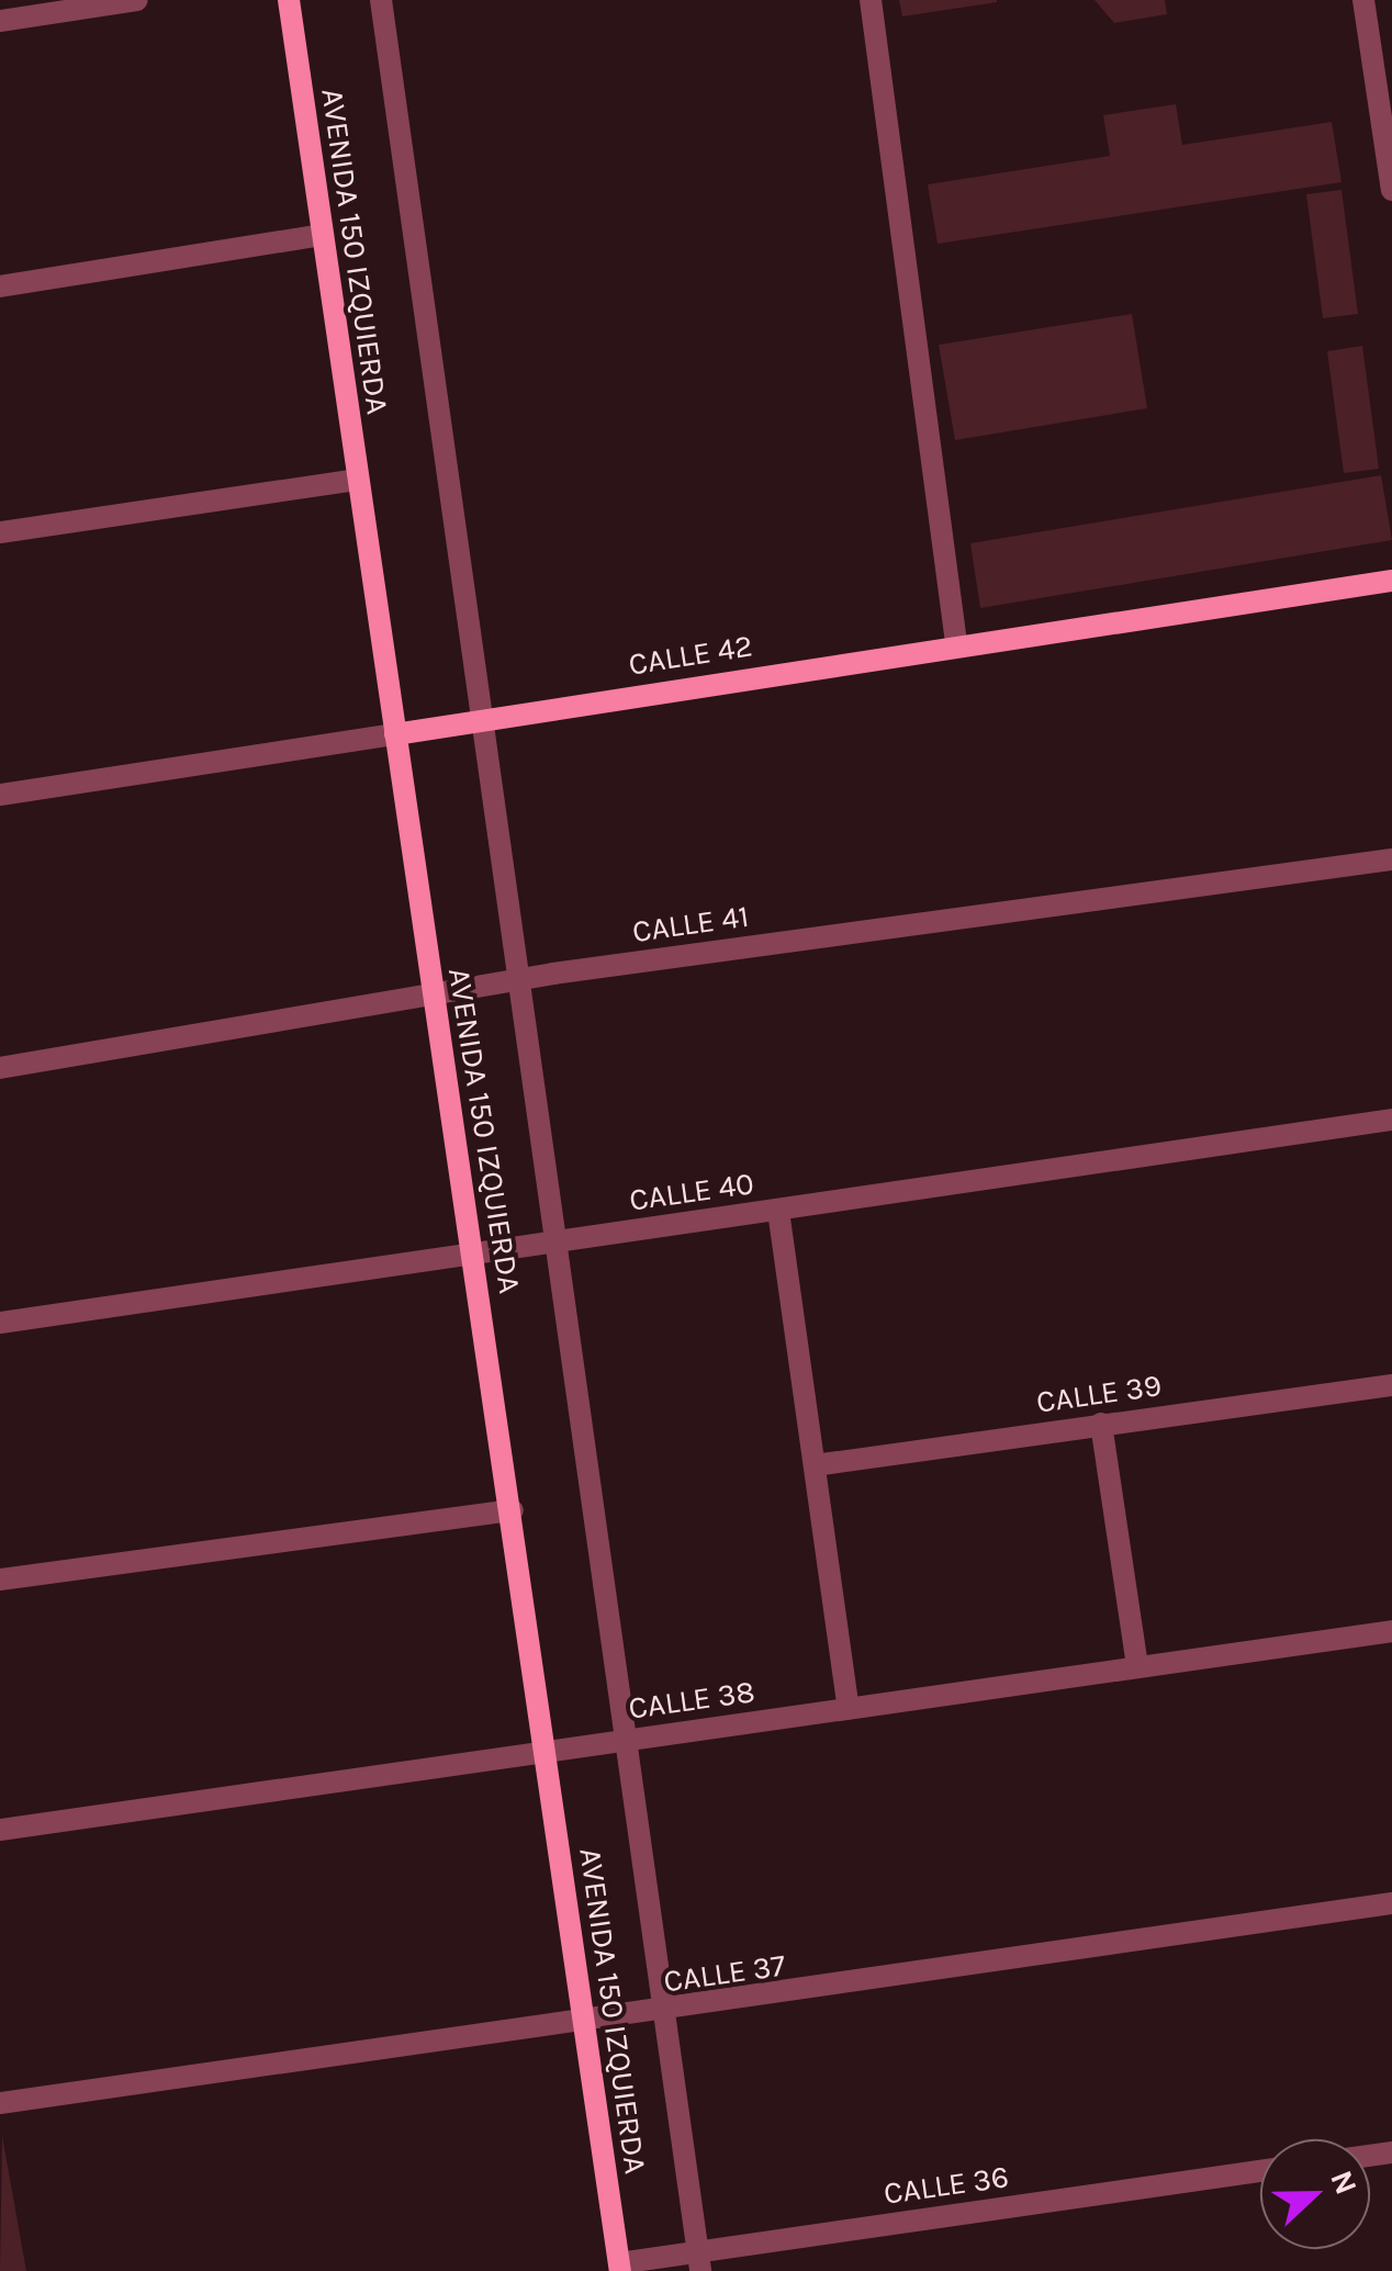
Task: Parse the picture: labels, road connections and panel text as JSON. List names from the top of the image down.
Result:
{
  "streets": {
    "street": [
      "AVENIDA 150 IZQUIERDA",
      "CALLE 42",
      "CALLE 41",
      "CALLE 40",
      "CALLE 39",
      "CALLE 38",
      "CALLE 37",
      "CALLE 36"
    ]
  },
  "crossings": [
    ["AVENIDA 150 IZQUIERDA", "CALLE 42"],
    ["AVENIDA 150 IZQUIERDA", "CALLE 41"],
    ["AVENIDA 150 IZQUIERDA", "CALLE 40"],
    ["AVENIDA 150 IZQUIERDA", "CALLE 38"],
    ["AVENIDA 150 IZQUIERDA", "CALLE 37"],
    ["AVENIDA 150 IZQUIERDA", "CALLE 36"]
  ],
  "north": "right"
}
